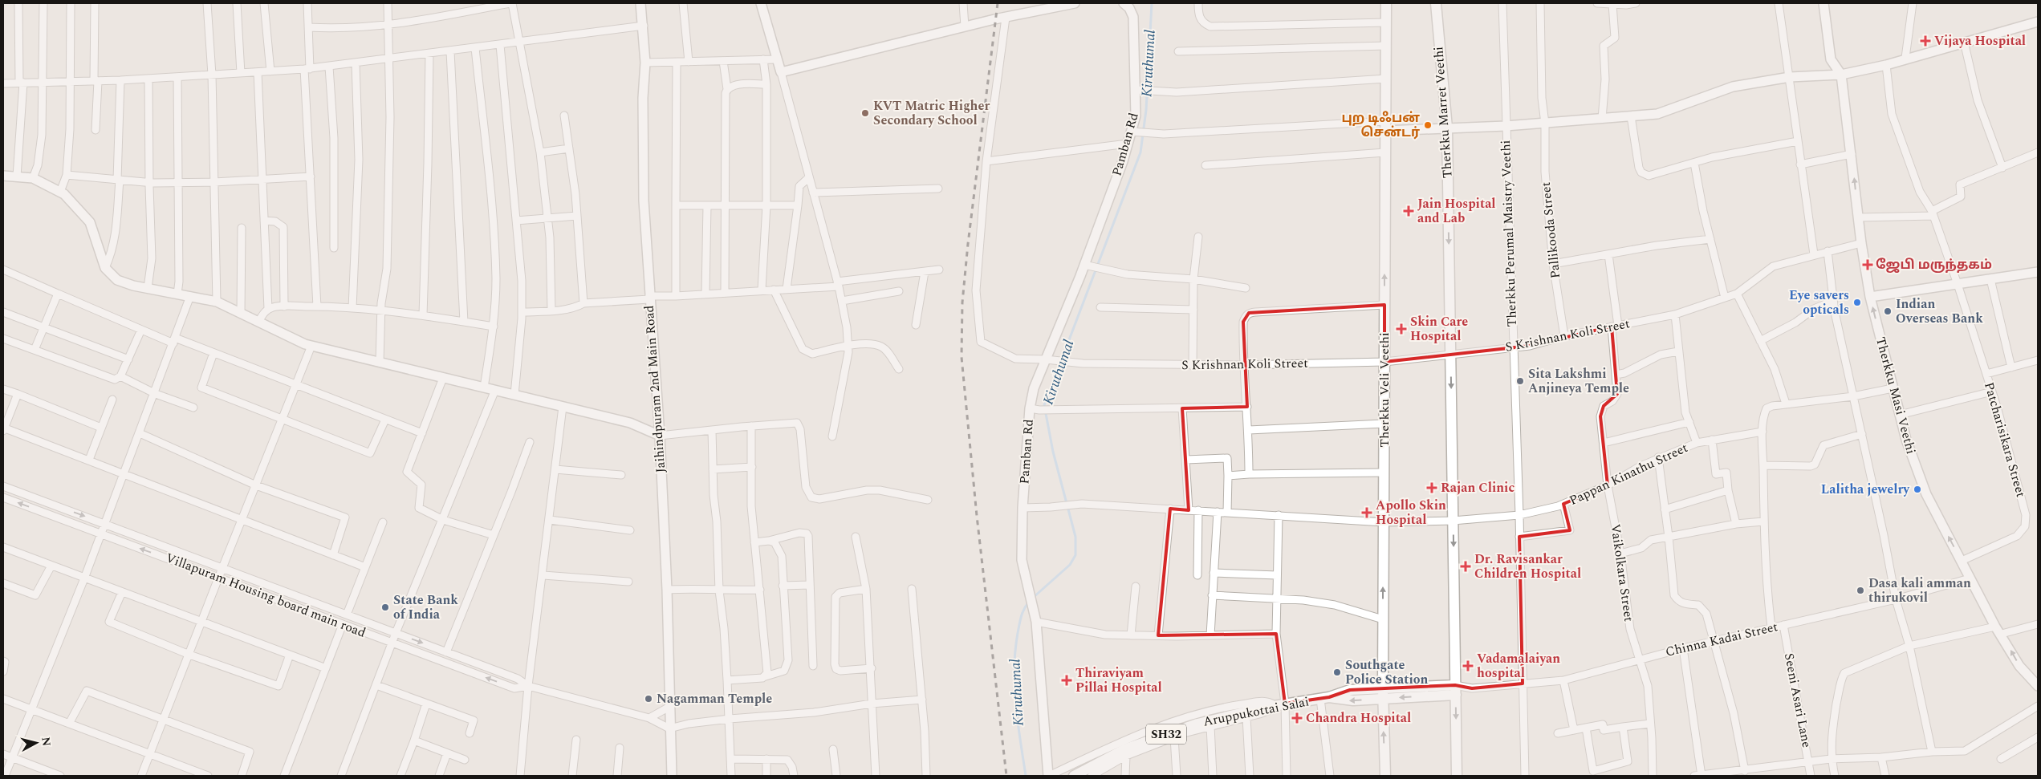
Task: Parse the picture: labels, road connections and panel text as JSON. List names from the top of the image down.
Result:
{
  "streets": {
    "main road": [
      "Therkku Marret Veethi",
      "Therkku Veli Veethi",
      "Aruppukottai Salai",
      "SH32"
    ],
    "street": [
      "Pamban Rd",
      "Pallikooda Street",
      "Therkku Perumal Maistry Veethi",
      "S Krishnan Koli Street",
      "Jaihindpuram 2nd Main Road",
      "Therkku Masi Veethi",
      "Patcharisikara Street",
      "Pappan Kinathu Street",
      "Vaikolkara Street",
      "Villapuram Housing board main road",
      "Chinna Kadai Street",
      "Seeni Asari Lane"
    ]
  },
  "crossings": [
    ["Therkku Marret Veethi", "S Krishnan Koli Street"],
    ["Therkku Marret Veethi", "Pappan Kinathu Street"],
    ["Therkku Marret Veethi", "Chinna Kadai Street"],
    ["Therkku Marret Veethi", "Aruppukottai Salai"],
    ["Pamban Rd", "S Krishnan Koli Street"],
    ["Pamban Rd", "Pappan Kinathu Street"],
    ["Pallikooda Street", "S Krishnan Koli Street"],
    ["Therkku Perumal Maistry Veethi", "S Krishnan Koli Street"],
    ["Therkku Perumal Maistry Veethi", "Pappan Kinathu Street"],
    ["Therkku Perumal Maistry Veethi", "Chinna Kadai Street"],
    ["S Krishnan Koli Street", "Therkku Veli Veethi"],
    ["S Krishnan Koli Street", "Therkku Masi Veethi"],
    ["Jaihindpuram 2nd Main Road", "Villapuram Housing board main road"],
    ["Therkku Veli Veethi", "Pappan Kinathu Street"],
    ["Therkku Veli Veethi", "Aruppukottai Salai"],
    ["Therkku Masi Veethi", "Patcharisikara Street"],
    ["Therkku Masi Veethi", "Chinna Kadai Street"],
    ["Pappan Kinathu Street", "Vaikolkara Street"],
    ["Vaikolkara Street", "Chinna Kadai Street"],
    ["Chinna Kadai Street", "Seeni Asari Lane"],
    ["Chinna Kadai Street", "Aruppukottai Salai"]
  ],
  "one_way": ["Therkku Marret Veethi", "Therkku Veli Veethi"],
  "water": ["Kiruthumal"],
  "places": {
    "health": [
      "Vijaya Hospital",
      "Jain Hospital and Lab",
      "ஜேபி மருந்தகம்",
      "Skin Care Hospital",
      "Rajan Clinic",
      "Apollo Skin Hospital",
      "Dr. Ravisankar Children Hospital",
      "Vadamalaiyan hospital",
      "Thiraviyam Pillai Hospital",
      "Chandra Hospital"
    ],
    "other": [
      "KVT Matric Higher Secondary School",
      "புற டிஃபன் சென்டர்",
      "Eye savers opticals",
      "Indian Overseas Bank",
      "Sita Lakshmi Anjineya Temple",
      "Lalitha jewelry",
      "Dasa kali amman thirukovil",
      "State Bank of India",
      "Southgate Police Station",
      "Nagamman Temple"
    ]
  },
  "north": "right"
}
